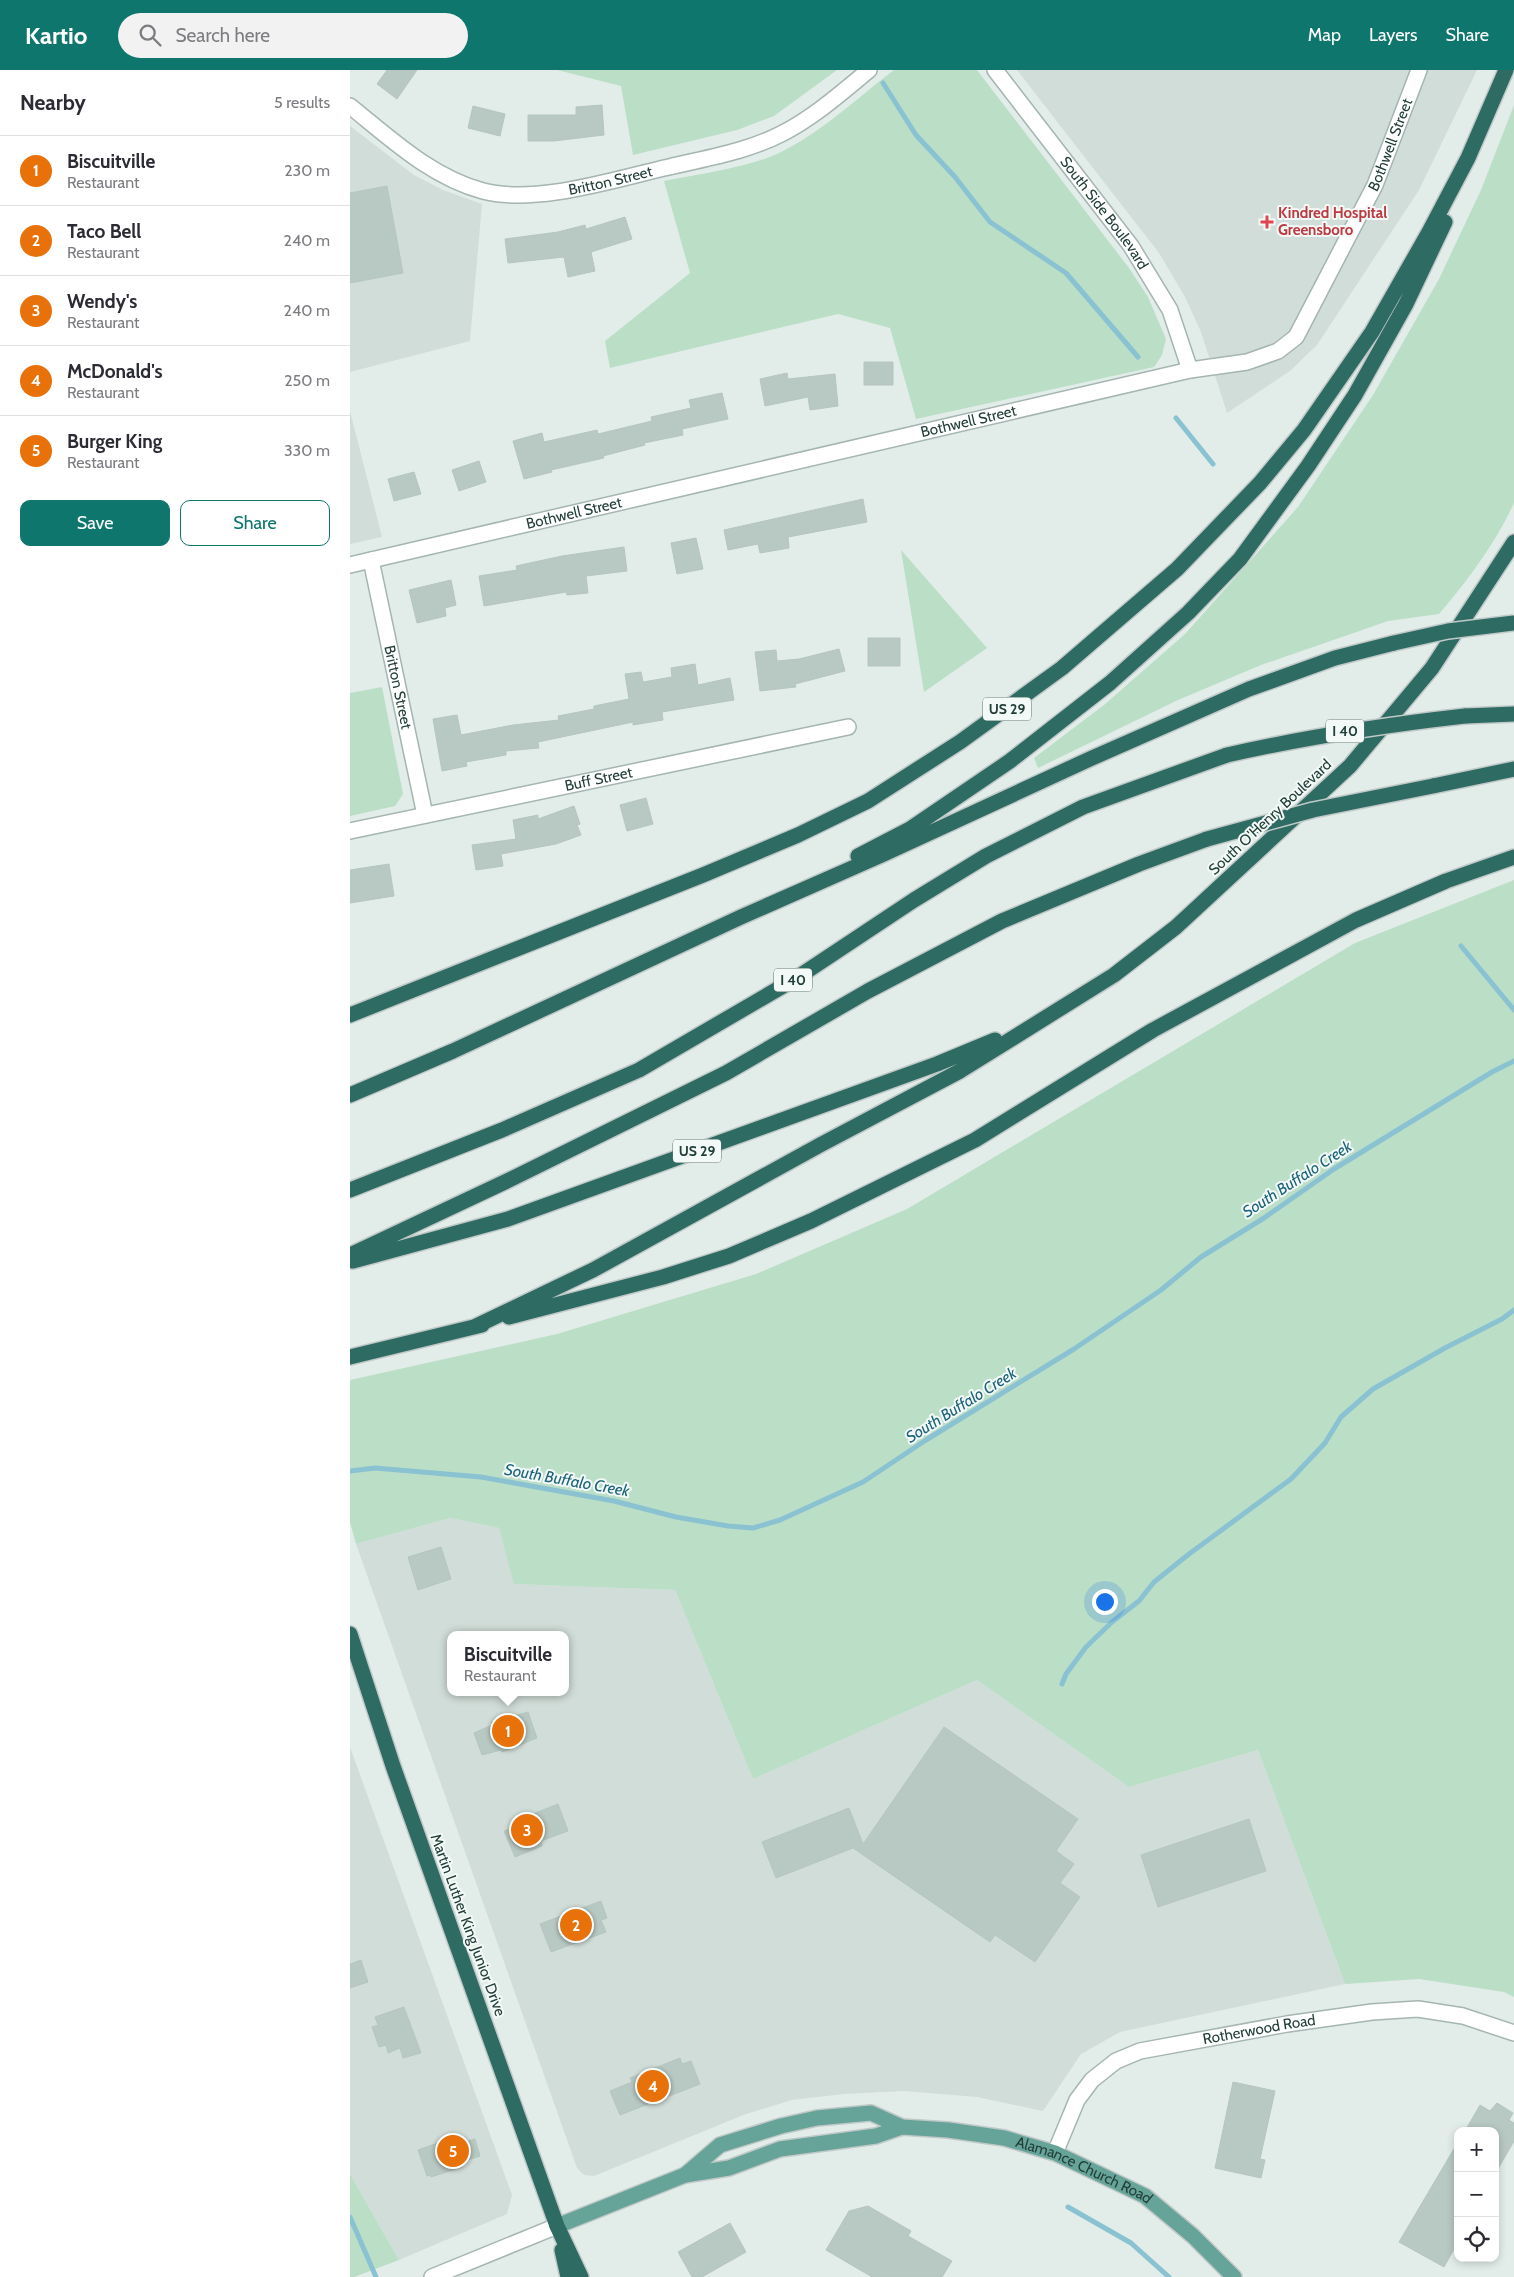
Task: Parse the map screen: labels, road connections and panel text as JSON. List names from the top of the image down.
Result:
{
  "streets": {
    "highway": [
      "US 29",
      "I 40",
      "South O'Henry Boulevard",
      "Martin Luther King Junior Drive"
    ],
    "main road": ["Alamance Church Road"],
    "street": [
      "Bothwell Street",
      "Britton Street",
      "South Side Boulevard",
      "Buff Street",
      "Rotherwood Road"
    ]
  },
  "crossings": [
    ["Bothwell Street", "Britton Street"],
    ["Bothwell Street", "South Side Boulevard"],
    ["Britton Street", "Buff Street"],
    ["US 29", "South O'Henry Boulevard"],
    ["Martin Luther King Junior Drive", "Alamance Church Road"],
    ["Rotherwood Road", "Alamance Church Road"]
  ],
  "water": ["South Buffalo Creek"],
  "places": {
    "health": ["Kindred Hospital Greensboro"]
  },
  "page": {
    "header": "Kartio",
    "search": "Search here",
    "nav": ["Map", "Layers", "Share"],
    "heading": ["Nearby", "5 results"],
    "list": [
      {
        "mark": "1",
        "name": "Biscuitville",
        "note": "Restaurant",
        "value": "230 m"
      },
      {
        "mark": "2",
        "name": "Taco Bell",
        "note": "Restaurant",
        "value": "240 m"
      },
      {
        "mark": "3",
        "name": "Wendy's",
        "note": "Restaurant",
        "value": "240 m"
      },
      {
        "mark": "4",
        "name": "McDonald's",
        "note": "Restaurant",
        "value": "250 m"
      },
      {
        "mark": "5",
        "name": "Burger King",
        "note": "Restaurant",
        "value": "330 m"
      }
    ],
    "buttons": ["Save", "Share"],
    "popup": ["Biscuitville", "Restaurant"],
    "pins": [
      "1",
      "3",
      "2",
      "4",
      "5"
    ],
    "map_buttons": ["+", "−"]
  }
}
